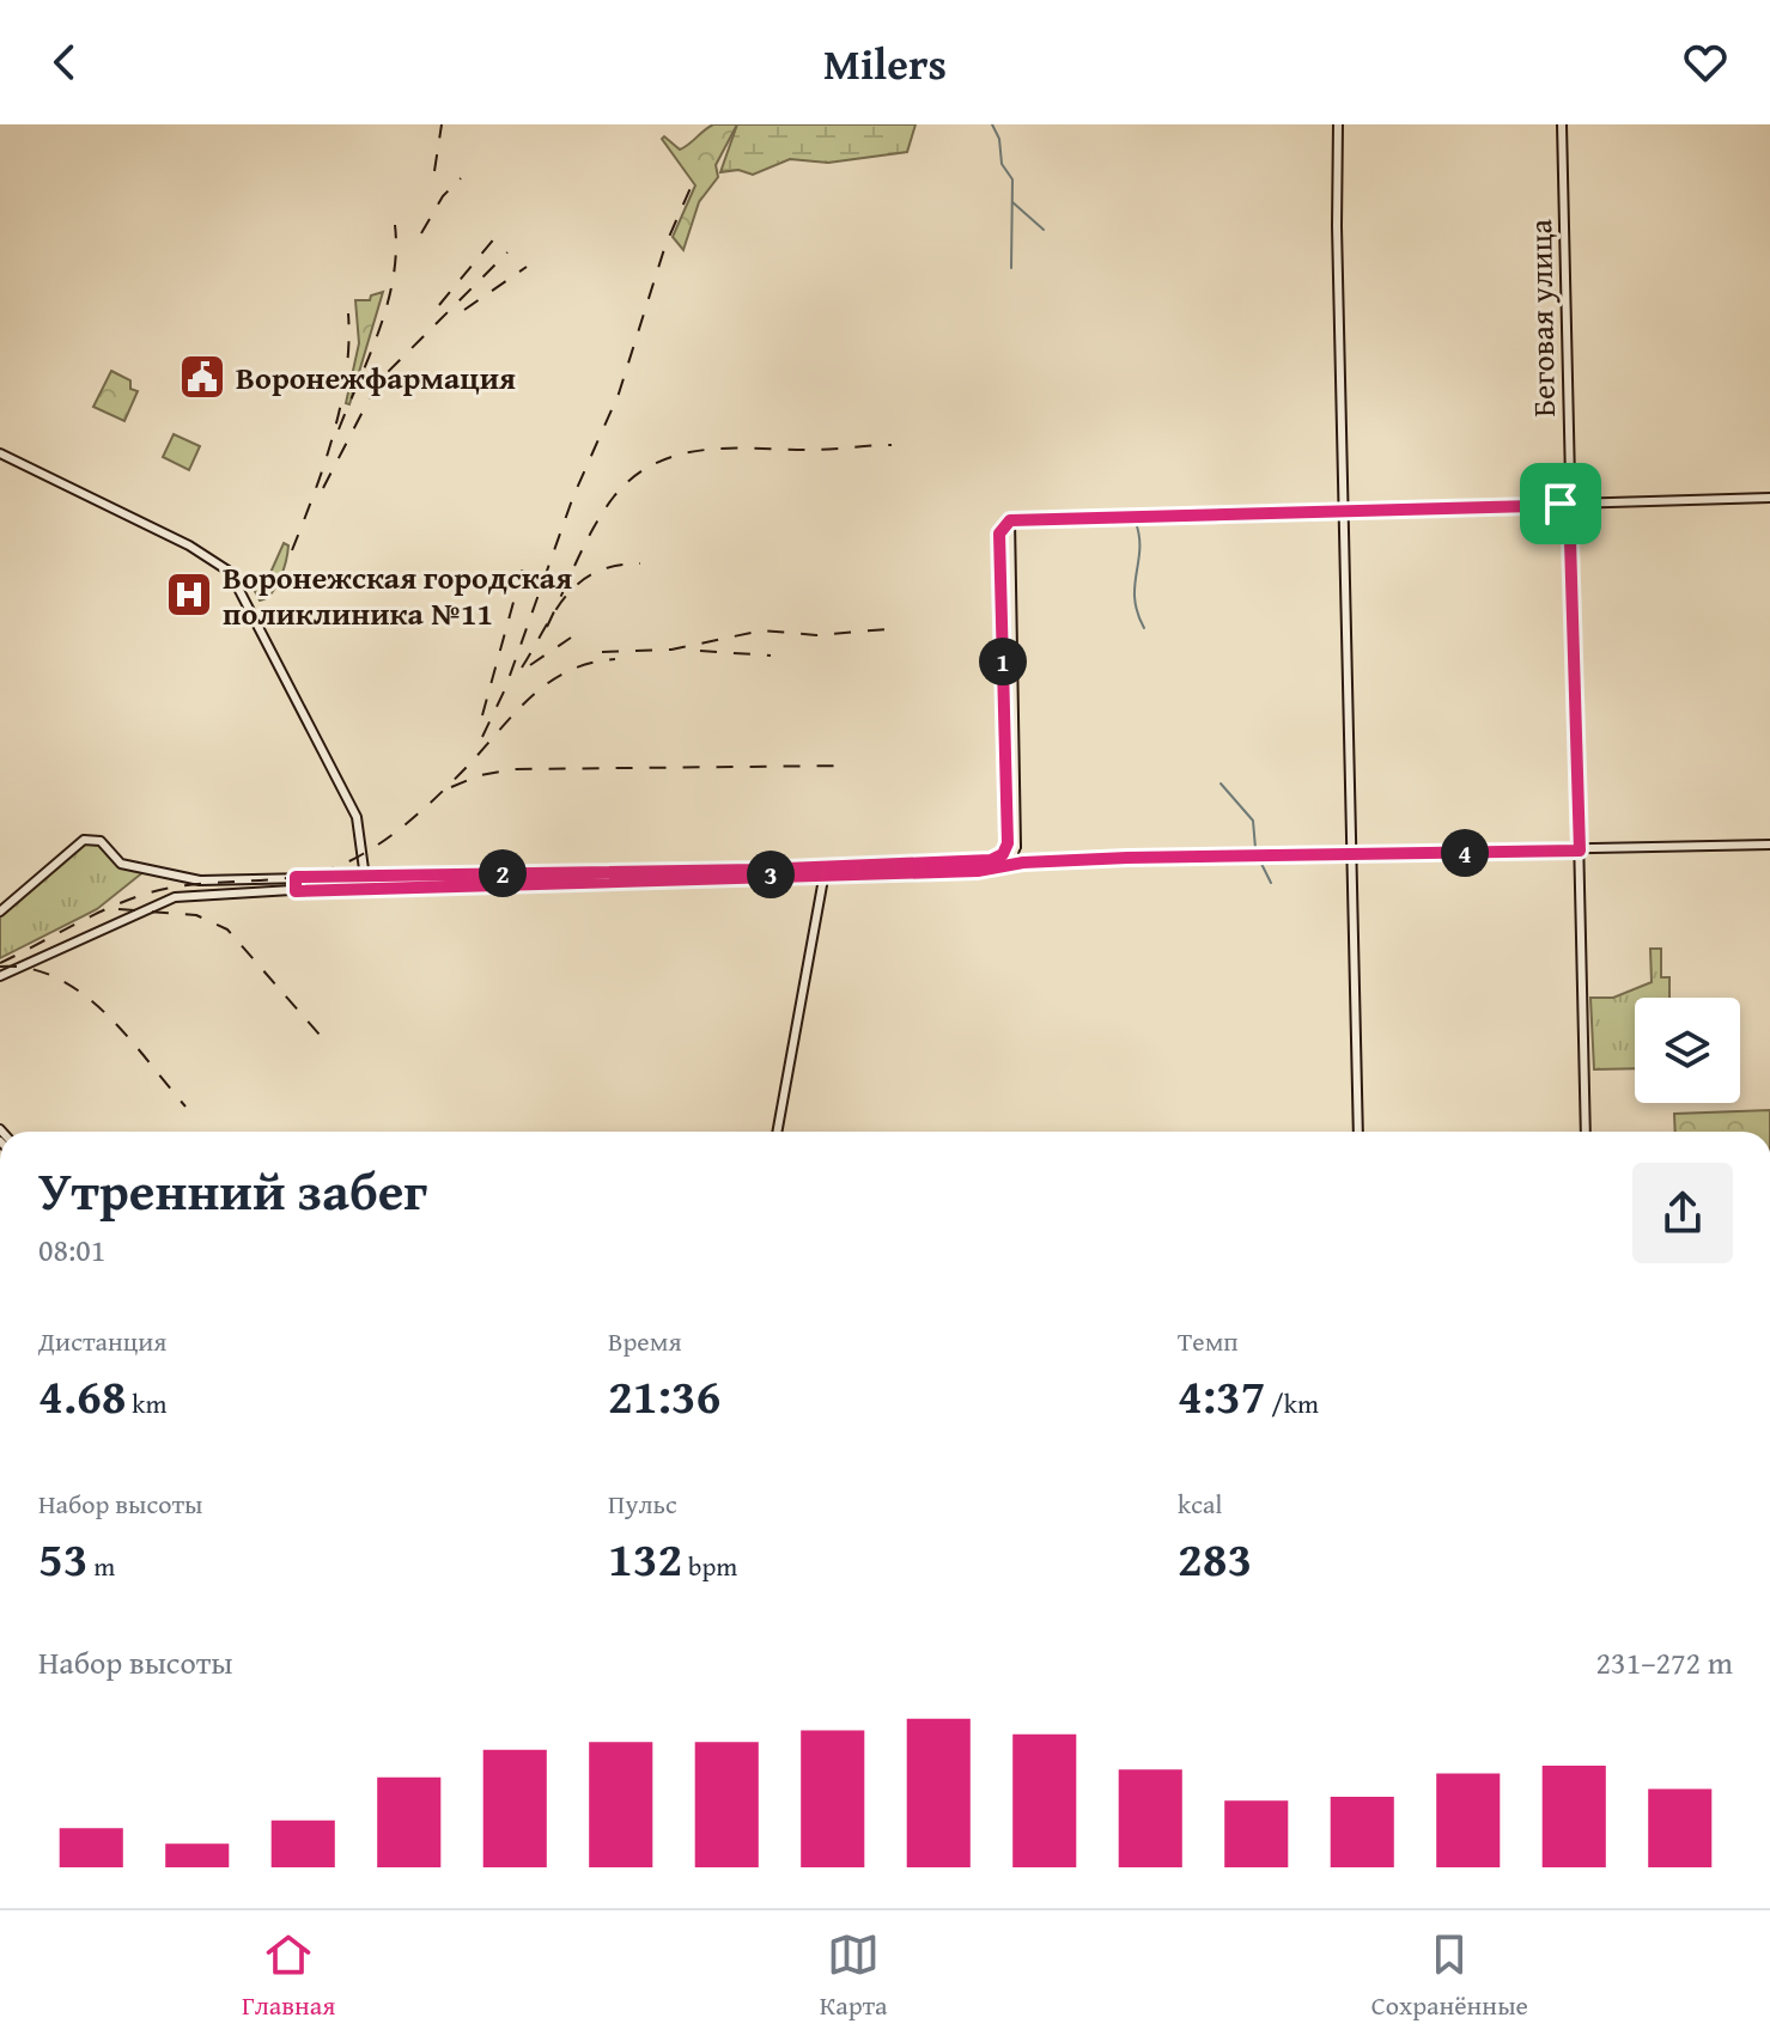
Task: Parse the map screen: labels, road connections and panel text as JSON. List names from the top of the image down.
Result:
{
  "streets": {
    "main road": ["Беговая улица"]
  },
  "places": {
    "public building": ["Воронежфармация"],
    "hospital": ["Воронежская городская поликлиника №11"]
  },
  "page": {
    "header": "Milers",
    "pins": [
      "1",
      "4",
      "2",
      "3"
    ],
    "heading": ["Утренний забег", "08:01"],
    "stats": [
      ["Дистанция", "4.68 km"],
      ["Время", "21:36"],
      ["Темп", "4:37 /km"],
      ["Набор высоты", "53 m"],
      ["Пульс", "132 bpm"],
      ["kcal", "283"]
    ],
    "chart": ["Набор высоты", "231–272 m"],
    "tabs": ["Главная", "Карта", "Сохранённые"]
  }
}
